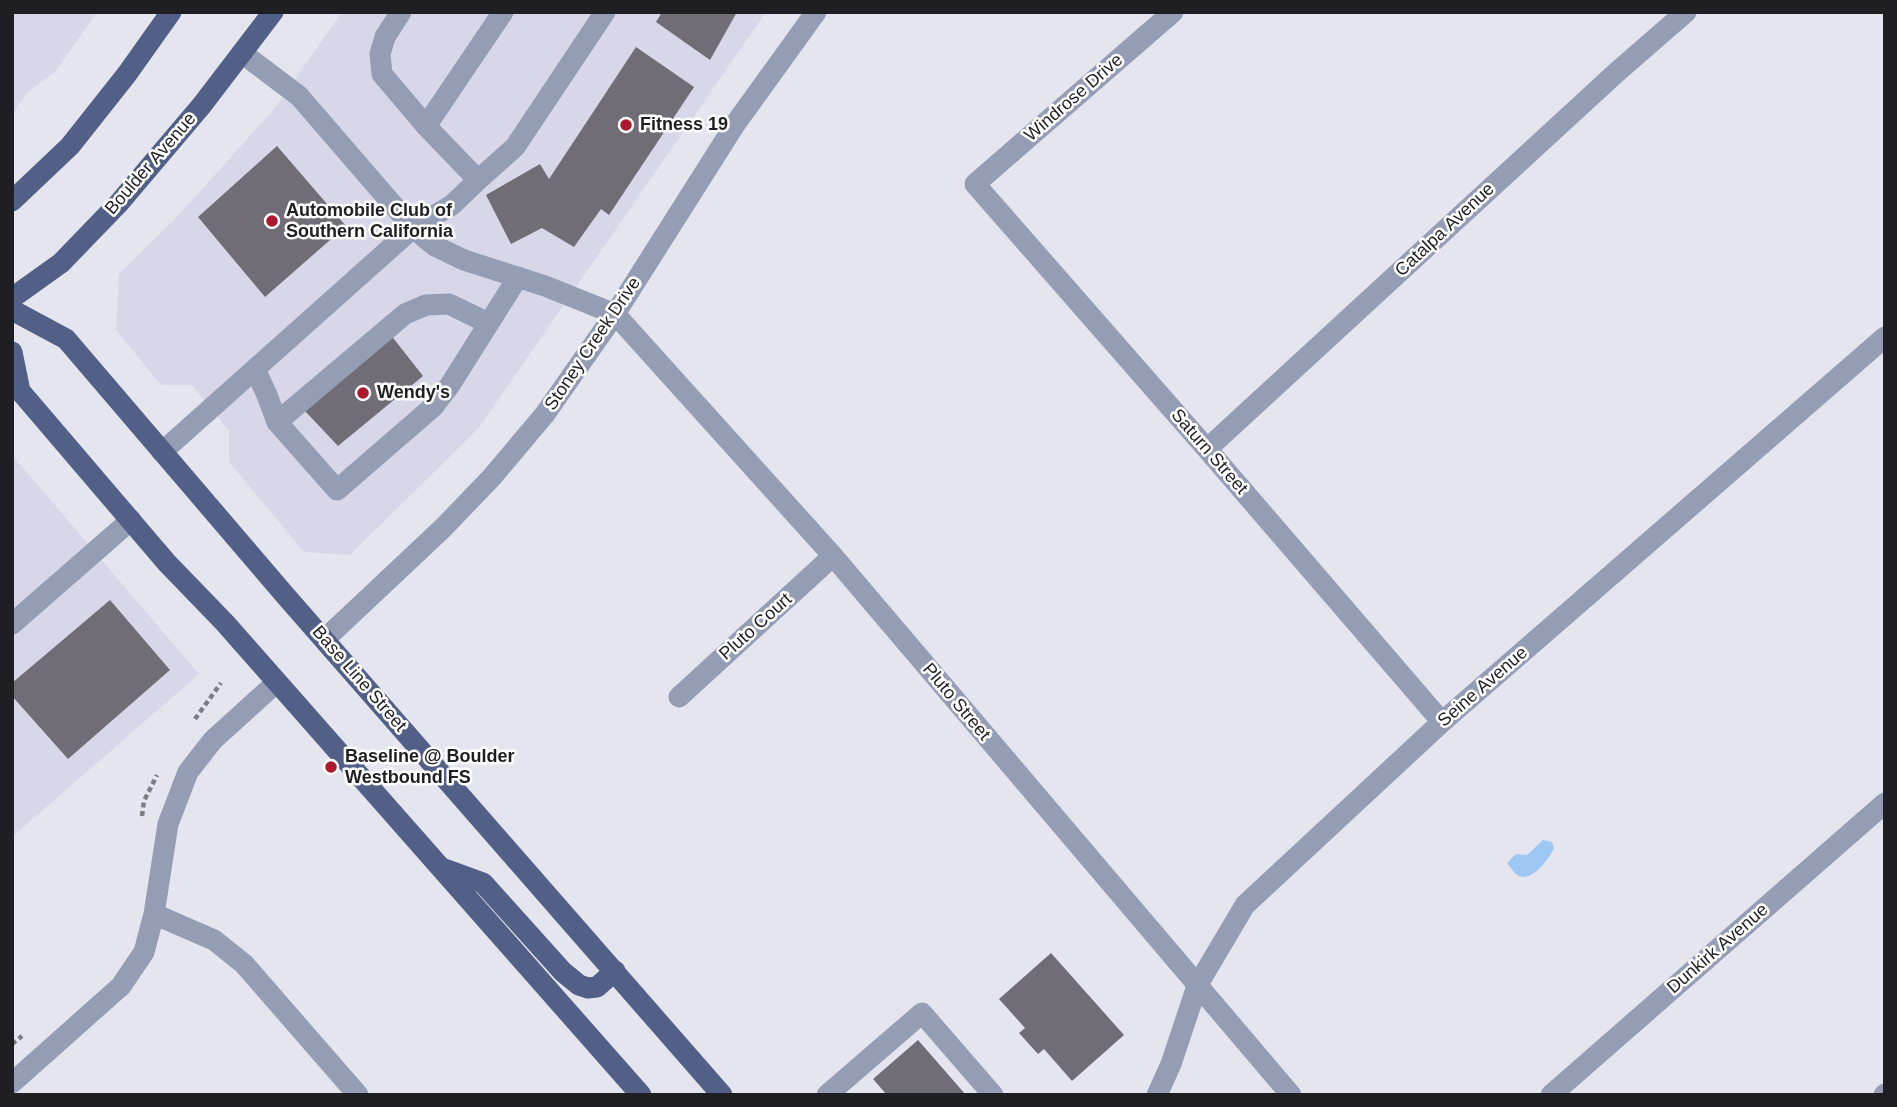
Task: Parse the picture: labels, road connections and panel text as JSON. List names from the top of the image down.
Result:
{
  "streets": {
    "main road": ["Boulder Avenue", "Base Line Street"],
    "street": [
      "Windrose Drive",
      "Catalpa Avenue",
      "Stoney Creek Drive",
      "Saturn Street",
      "Pluto Court",
      "Seine Avenue",
      "Pluto Street",
      "Dunkirk Avenue"
    ]
  },
  "crossings": [
    ["Windrose Drive", "Saturn Street"],
    ["Catalpa Avenue", "Saturn Street"],
    ["Stoney Creek Drive", "Base Line Street"],
    ["Stoney Creek Drive", "Pluto Street"],
    ["Saturn Street", "Seine Avenue"],
    ["Pluto Court", "Pluto Street"],
    ["Seine Avenue", "Pluto Street"]
  ],
  "places": [
    "Fitness 19",
    "Automobile Club of Southern California",
    "Wendy's",
    "Baseline @ Boulder Westbound FS"
  ]
}
